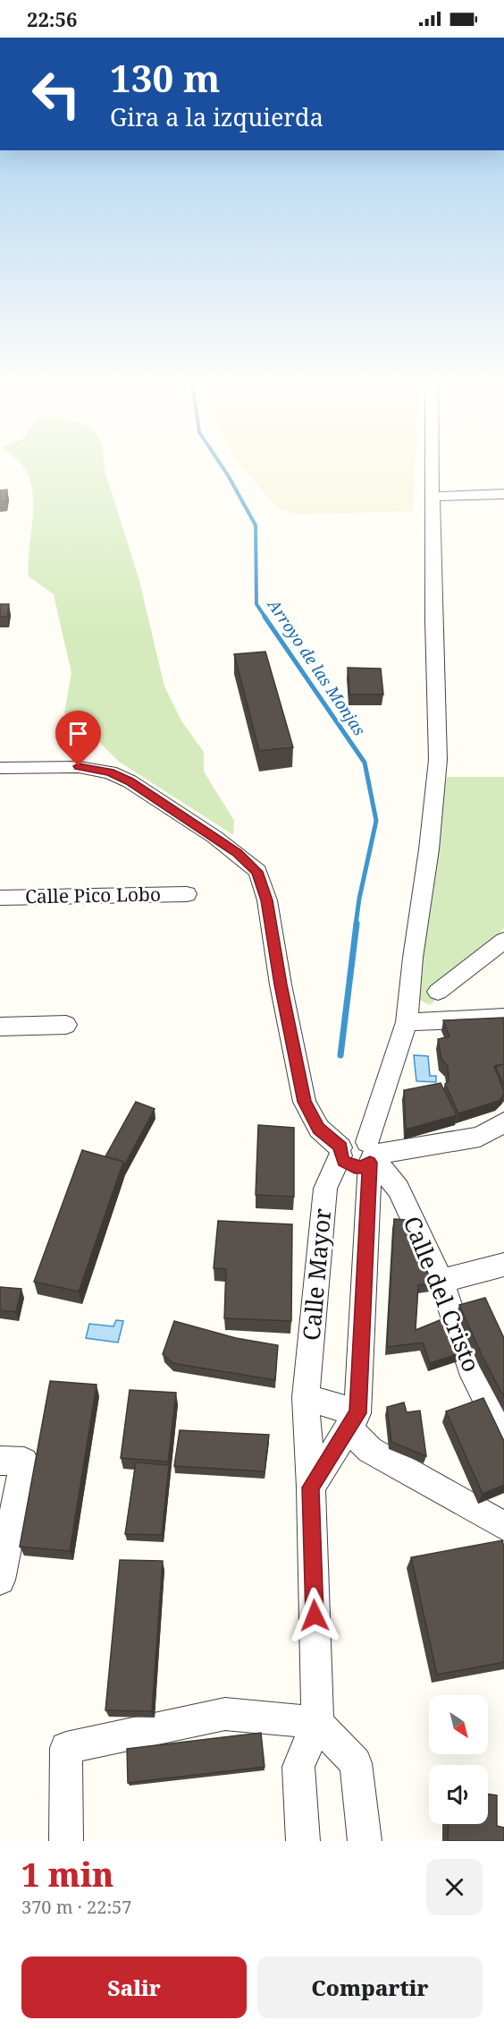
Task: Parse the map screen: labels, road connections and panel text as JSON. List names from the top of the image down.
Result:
{
  "streets": {
    "street": ["Calle Pico Lobo", "Calle Mayor", "Calle del Cristo"]
  },
  "water": ["Arroyo de las Monjas"],
  "north": "bottom right",
  "page": {
    "status": "22:56",
    "turn": ["130 m", "Gira a la izquierda"],
    "heading": ["1 min", "370 m · 22:57"],
    "buttons": ["Salir", "Compartir"]
  }
}
